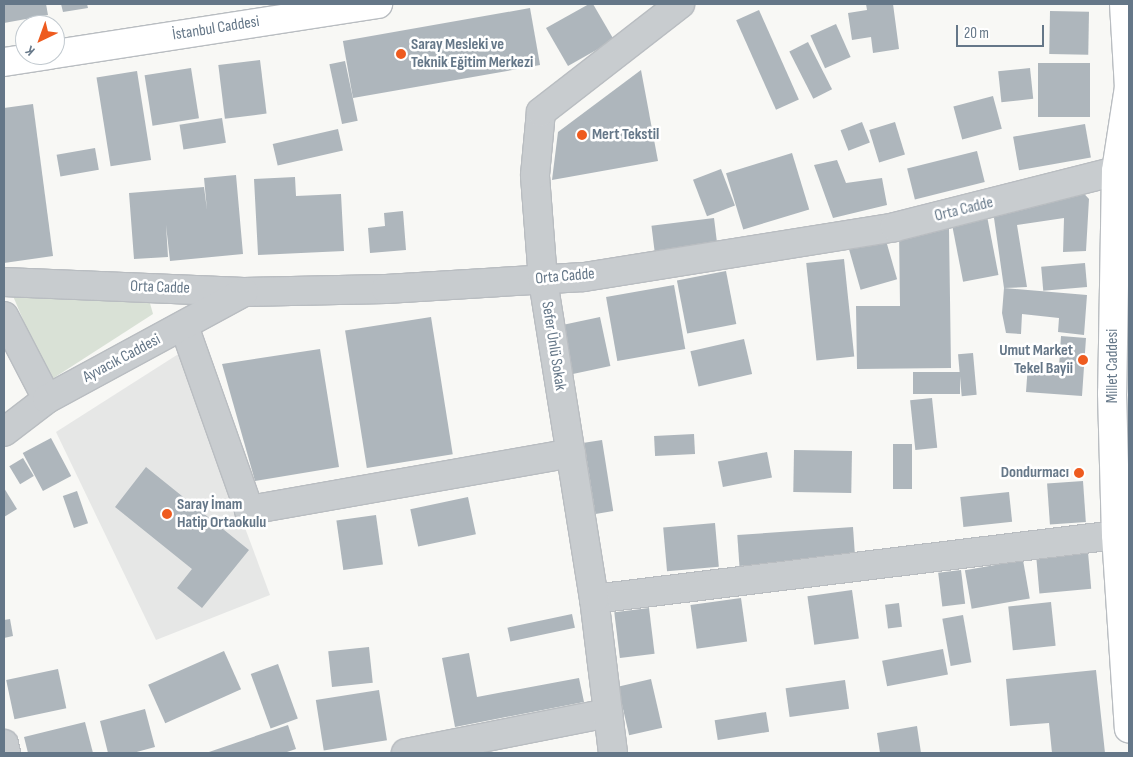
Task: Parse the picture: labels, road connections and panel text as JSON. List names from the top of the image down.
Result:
{
  "streets": {
    "main road": ["İstanbul Caddesi", "Millet Caddesi"],
    "street": ["Orta Cadde", "Sefer Ünlü Sokak", "Ayvacık Caddesi"]
  },
  "crossings": [
    ["Orta Cadde", "Sefer Ünlü Sokak"],
    ["Orta Cadde", "Ayvacık Caddesi"],
    ["Orta Cadde", "Millet Caddesi"]
  ],
  "places": [
    "Saray Mesleki ve Teknik Eğitim Merkezi",
    "Mert Tekstil",
    "Umut Market Tekel Bayii",
    "Dondurmacı",
    "Saray İmam Hatip Ortaokulu"
  ],
  "scale_bar": "20 m",
  "north": "bottom left"
}
